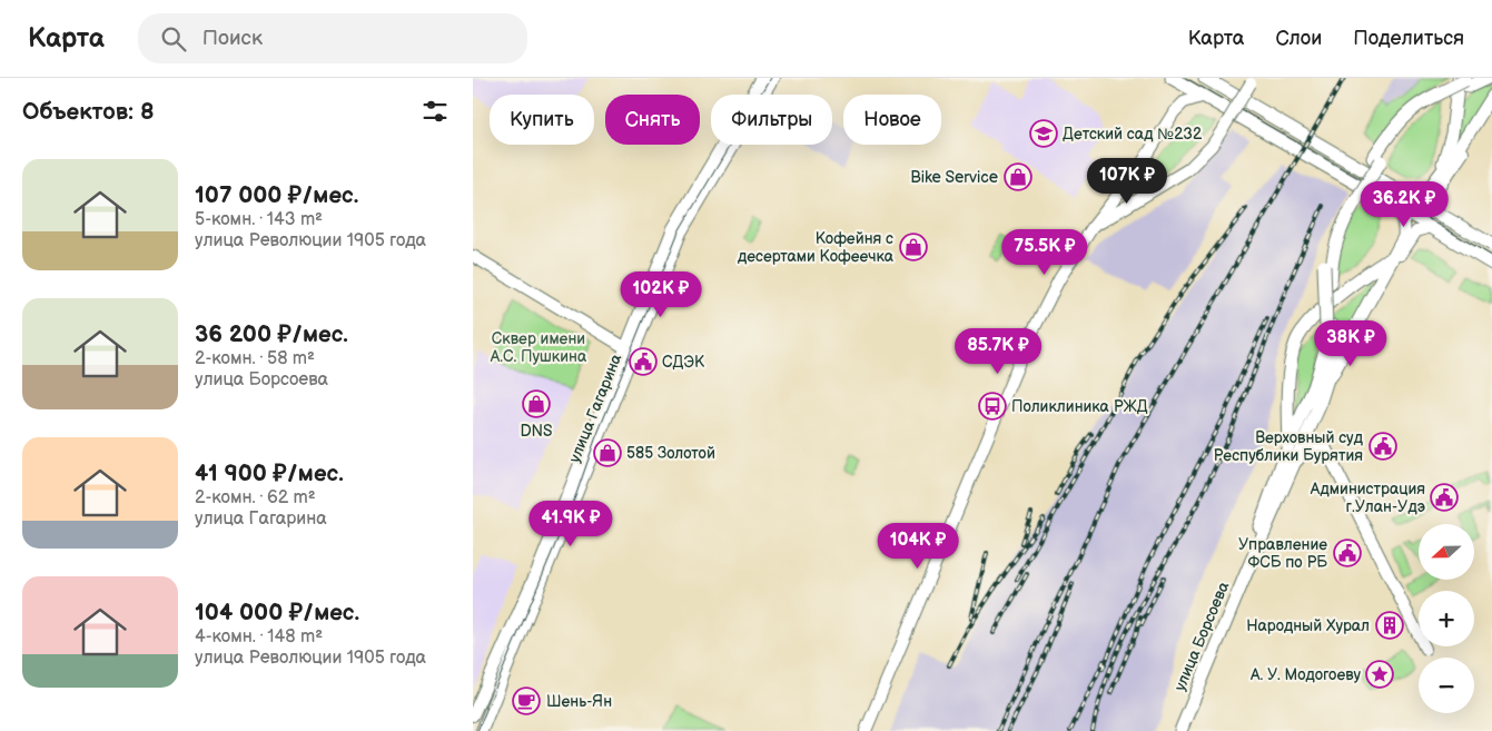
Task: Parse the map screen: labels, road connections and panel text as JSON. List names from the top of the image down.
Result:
{
  "streets": {
    "main road": ["улица Борсоева"],
    "street": ["улица Гагарина"]
  },
  "parks": ["Сквер имени А.С. Пушкина"],
  "places": {
    "school or university": ["Детский сад №232"],
    "shop": [
      "Bike Service",
      "Кофейня с десертами Кофеечка",
      "DNS",
      "585 Золотой"
    ],
    "public building": [
      "СДЭК",
      "Верховный суд Республики Бурятия",
      "Администрация г.Улан-Удэ",
      "Управление ФСБ по РБ"
    ],
    "bus stop": ["Поликлиника РЖД"],
    "building": ["Народный Хурал"],
    "place": ["А. У. Модогоеву"],
    "cafe": ["Шень-Ян"]
  },
  "north": "left",
  "page": {
    "header": "Карта",
    "search": "Поиск",
    "nav": ["Карта", "Слои", "Поделиться"],
    "heading": "Объектов: 8",
    "chip": [
      "Купить",
      "Снять",
      "Фильтры",
      "Новое"
    ],
    "list": [
      {
        "name": "107 000 ₽/мес.",
        "note": "5-комн. · 143 m² · улица Революции 1905 года"
      },
      {
        "name": "36 200 ₽/мес.",
        "note": "2-комн. · 58 m² · улица Борсоева"
      },
      {
        "name": "41 900 ₽/мес.",
        "note": "2-комн. · 62 m² · улица Гагарина"
      },
      {
        "name": "104 000 ₽/мес.",
        "note": "4-комн. · 148 m² · улица Революции 1905 года"
      }
    ],
    "price": [
      "107K ₽",
      "36.2K ₽",
      "75.5K ₽",
      "102K ₽",
      "38K ₽",
      "85.7K ₽",
      "41.9K ₽",
      "104K ₽"
    ],
    "map_buttons": ["+", "−"]
  }
}
